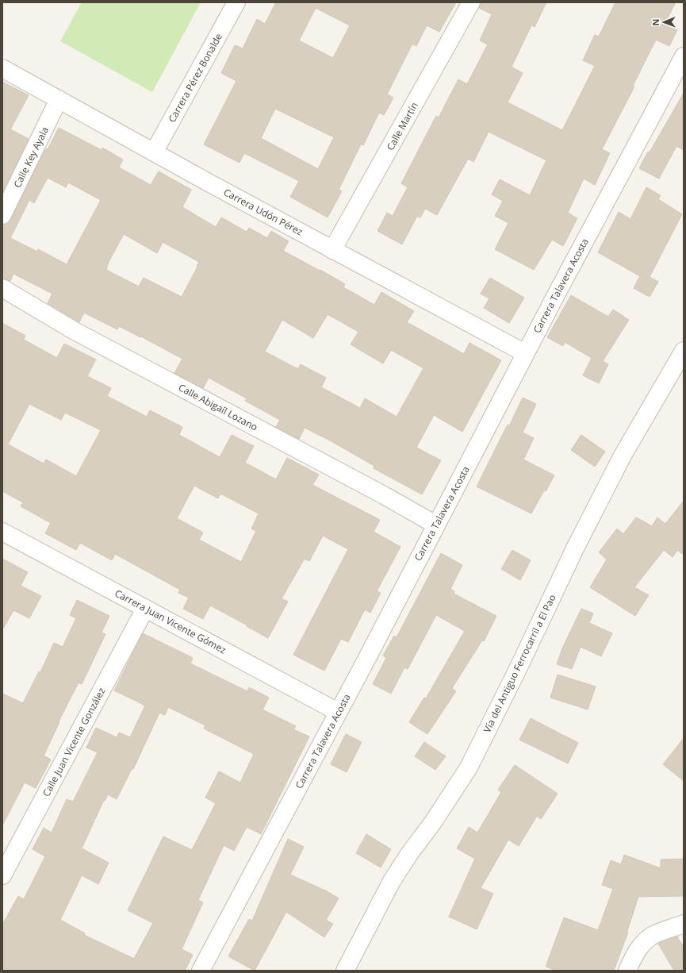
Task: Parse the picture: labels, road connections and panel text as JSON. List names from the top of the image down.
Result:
{
  "streets": {
    "street": [
      "Carrera Pérez Bonalde",
      "Calle Martín",
      "Calle Key Ayala",
      "Carrera Udón Pérez",
      "Carrera Talavera Acosta",
      "Calle Abigaíl Lozano",
      "Carrera Juan Vicente Gómez",
      "Vía del Antiguo Ferrocarril a El Pao",
      "Calle Juan Vicente González"
    ]
  },
  "crossings": [
    ["Carrera Pérez Bonalde", "Carrera Udón Pérez"],
    ["Calle Martín", "Carrera Udón Pérez"],
    ["Calle Key Ayala", "Carrera Udón Pérez"],
    ["Carrera Udón Pérez", "Carrera Talavera Acosta"],
    ["Carrera Talavera Acosta", "Calle Abigaíl Lozano"],
    ["Carrera Talavera Acosta", "Carrera Juan Vicente Gómez"],
    ["Carrera Juan Vicente Gómez", "Calle Juan Vicente González"]
  ],
  "north": "left"
}
